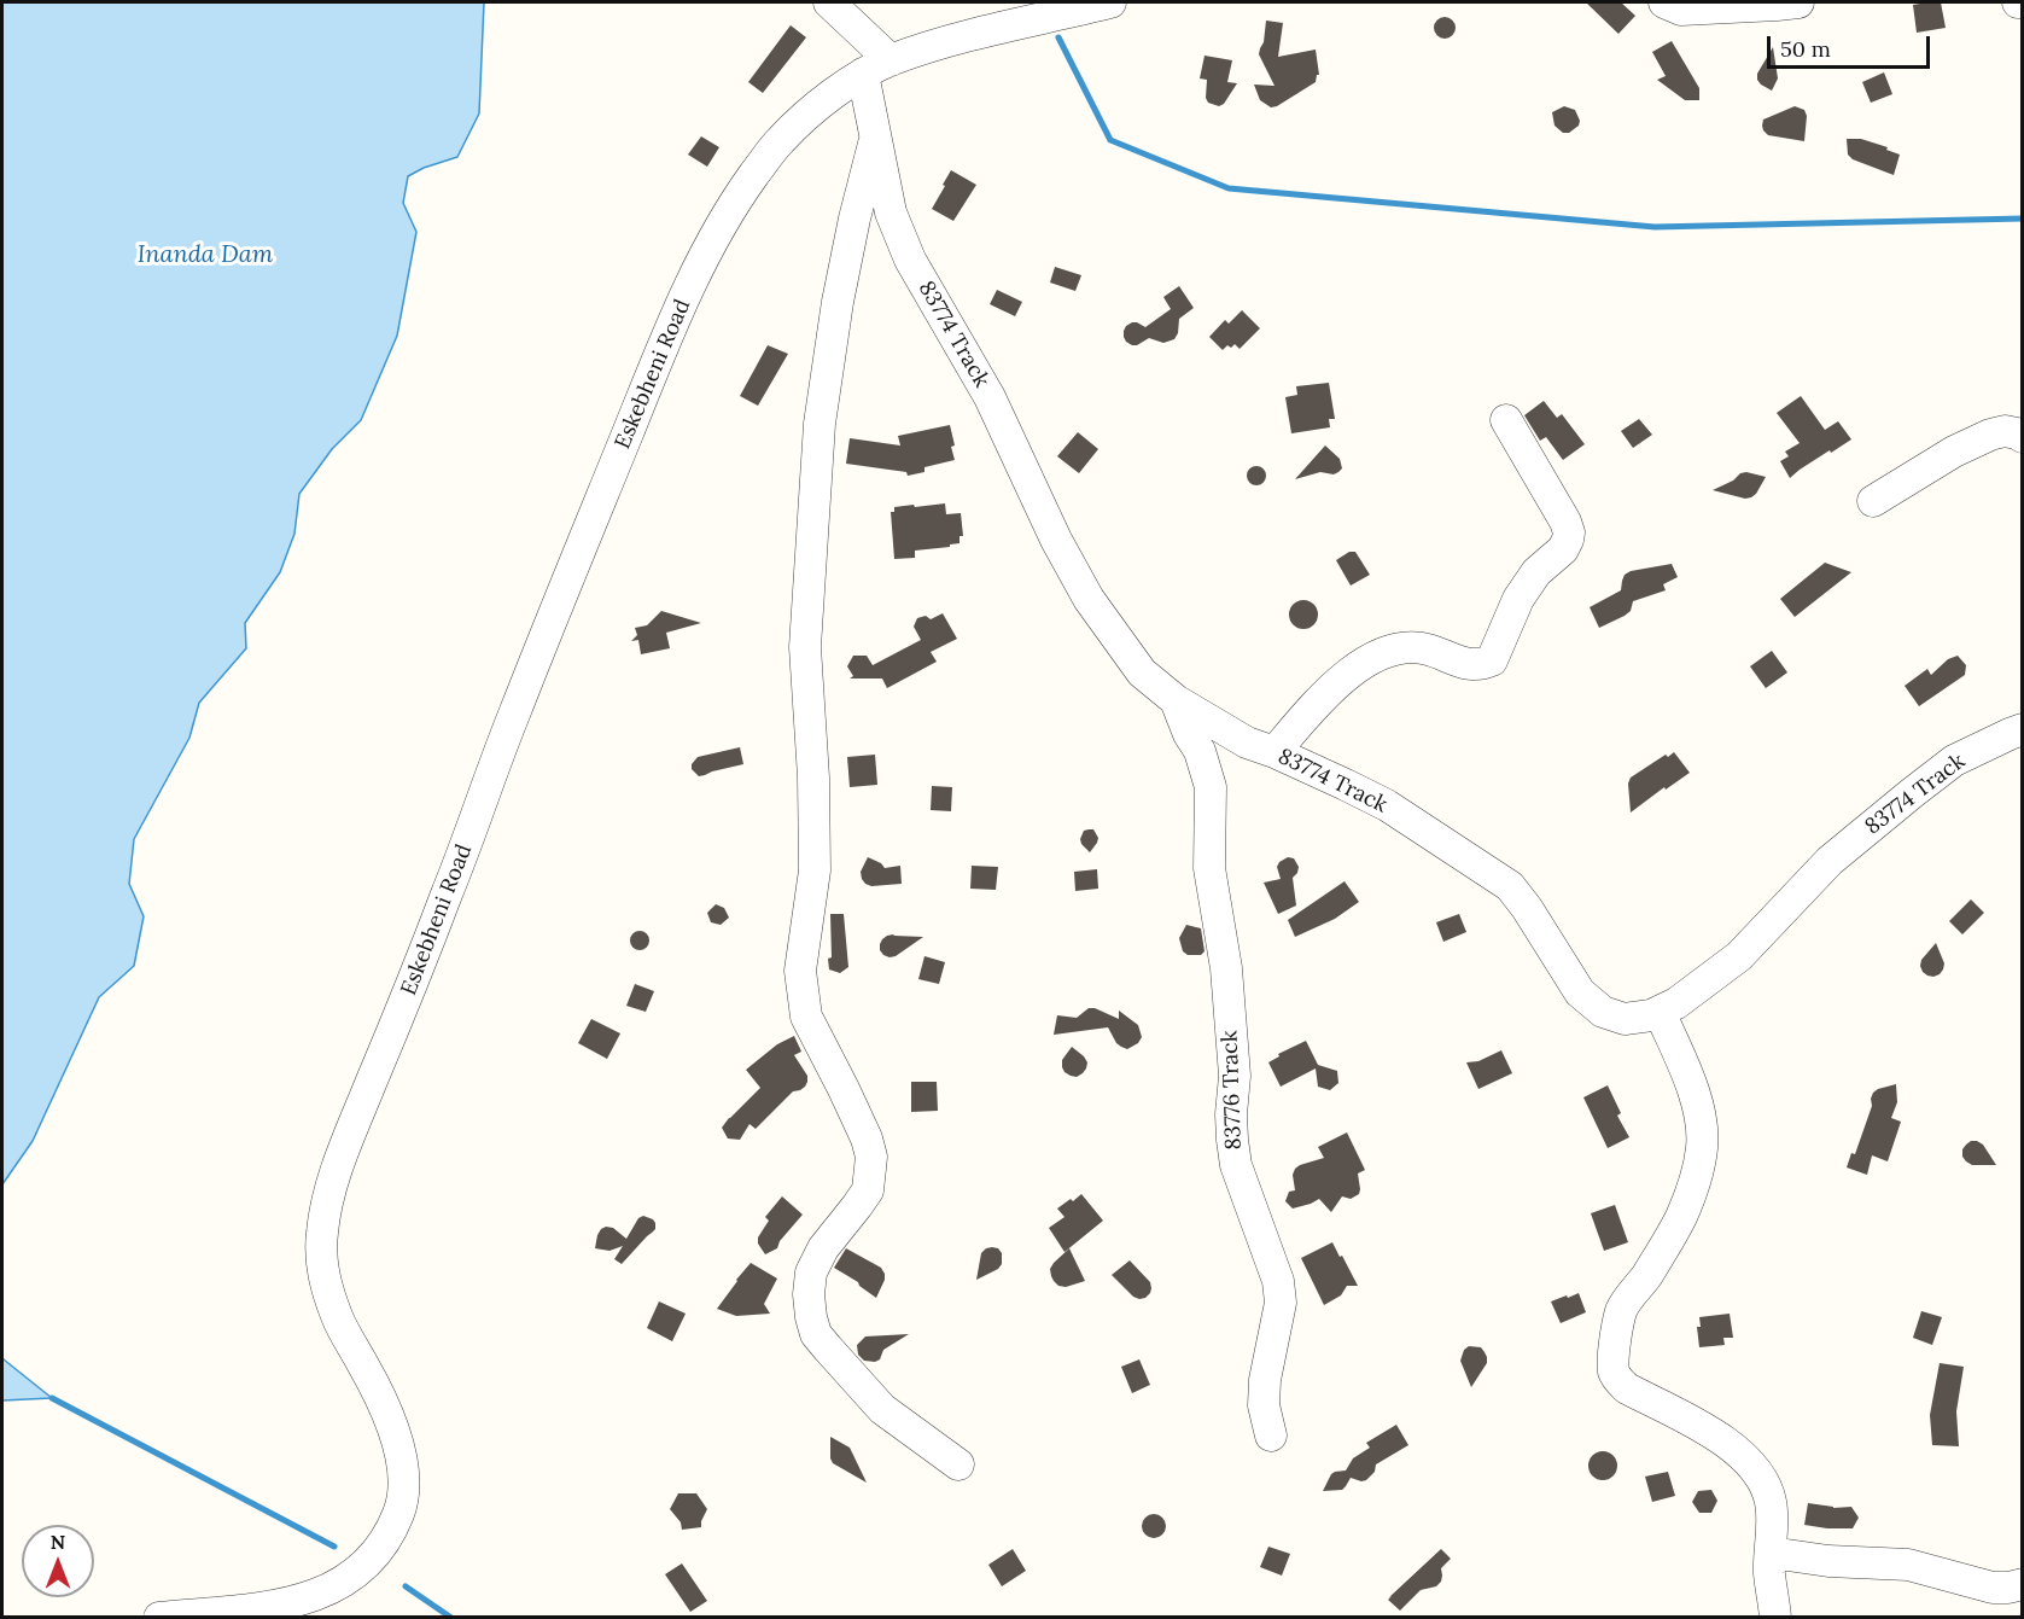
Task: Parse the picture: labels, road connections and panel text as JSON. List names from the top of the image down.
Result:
{
  "streets": {
    "street": ["83774 Track", "Eskebheni Road", "83776 Track"]
  },
  "crossings": [
    ["83774 Track", "Eskebheni Road"],
    ["83774 Track", "83776 Track"]
  ],
  "water": ["Inanda Dam"],
  "scale_bar": "50 m",
  "north": "top"
}
